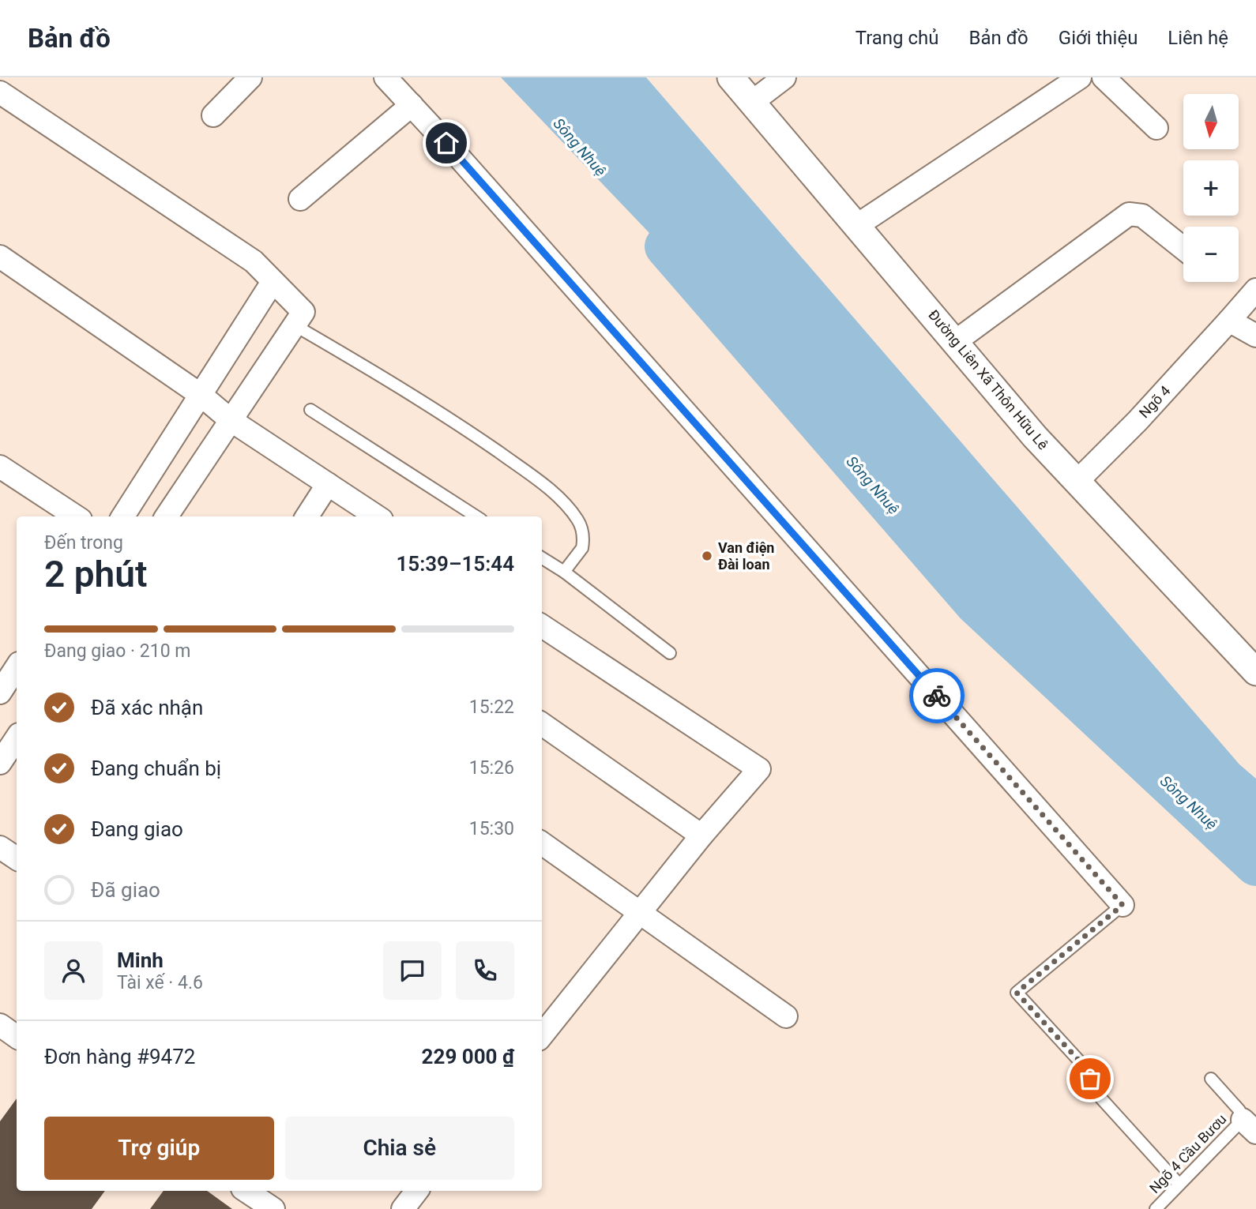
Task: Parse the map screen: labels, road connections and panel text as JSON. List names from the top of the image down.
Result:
{
  "streets": {
    "street": ["Đường Liên Xã Thôn Hữu Lê", "Ngõ 4"],
    "lane": ["Ngõ 4 Cầu Bươu"]
  },
  "crossings": [
    ["Đường Liên Xã Thôn Hữu Lê", "Ngõ 4"]
  ],
  "water": ["Sông Nhuệ"],
  "places": ["Van điện Đài loan"],
  "north": "bottom",
  "page": {
    "header": "Bản đồ",
    "nav": [
      "Trang chủ",
      "Bản đồ",
      "Giới thiệu",
      "Liên hệ"
    ],
    "map_buttons": ["+", "−"],
    "heading": ["2 phút", "Đến trong", "15:39–15:44"],
    "panel": [
      "Minh",
      "Tài xế · 4.6",
      "Đơn hàng #9472",
      "229 000 ₫"
    ],
    "bar": "Đang giao · 210 m",
    "list": [
      ["Đã xác nhận", "15:22"],
      ["Đang chuẩn bị", "15:26"],
      ["Đang giao", "15:30"],
      "Đã giao"
    ],
    "buttons": ["Trợ giúp", "Chia sẻ"]
  }
}
